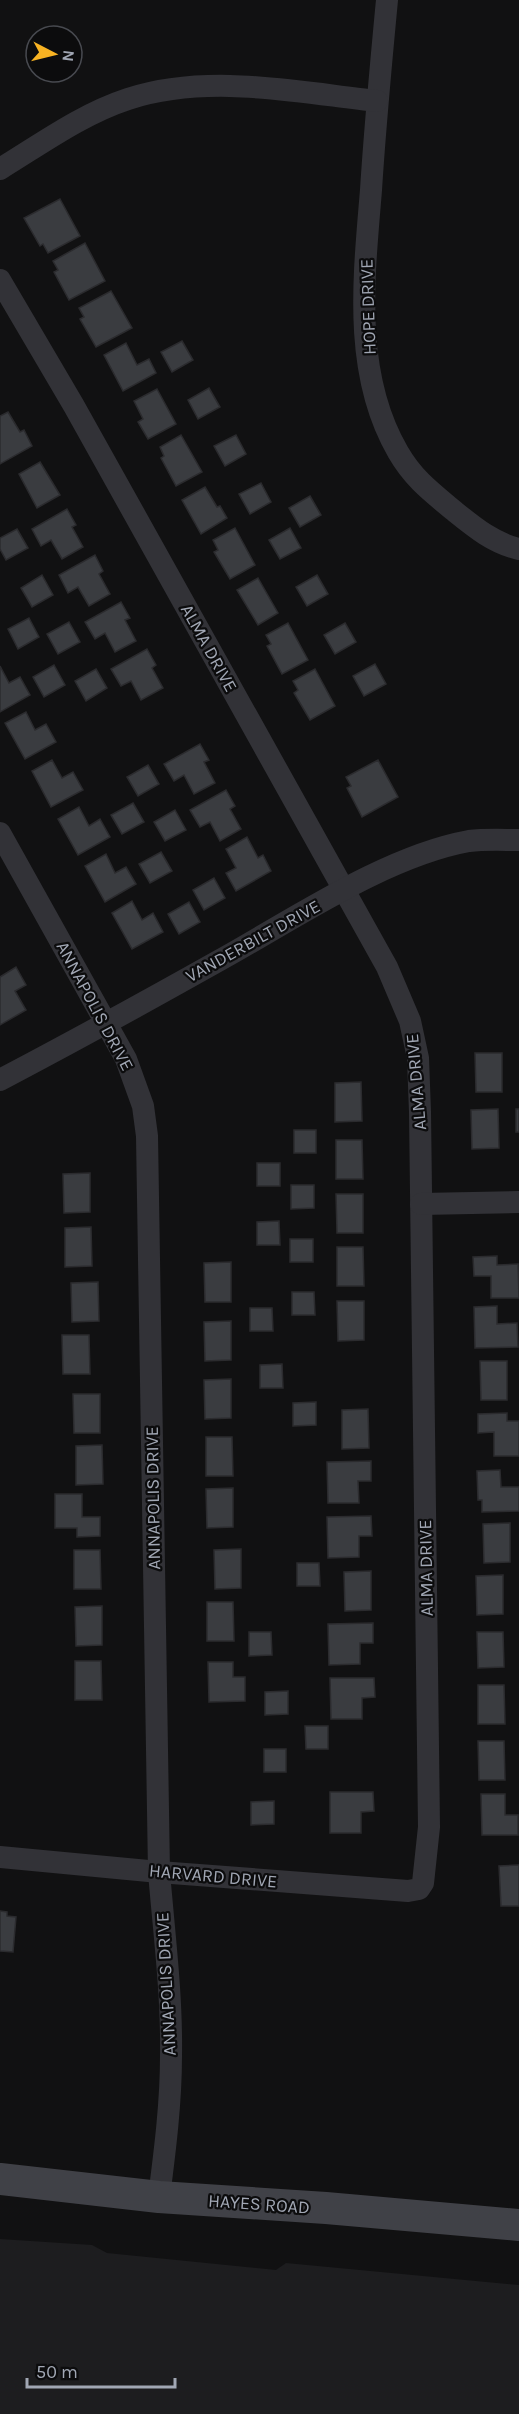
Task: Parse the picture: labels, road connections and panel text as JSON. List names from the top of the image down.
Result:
{
  "streets": {
    "street": [
      "HOPE DRIVE",
      "ALMA DRIVE",
      "VANDERBILT DRIVE",
      "ANNAPOLIS DRIVE",
      "HARVARD DRIVE",
      "HAYES ROAD"
    ]
  },
  "crossings": [
    ["ALMA DRIVE", "VANDERBILT DRIVE"],
    ["ALMA DRIVE", "HARVARD DRIVE"],
    ["VANDERBILT DRIVE", "ANNAPOLIS DRIVE"],
    ["ANNAPOLIS DRIVE", "HARVARD DRIVE"],
    ["ANNAPOLIS DRIVE", "HAYES ROAD"]
  ],
  "scale_bar": "50 m",
  "north": "right"
}
